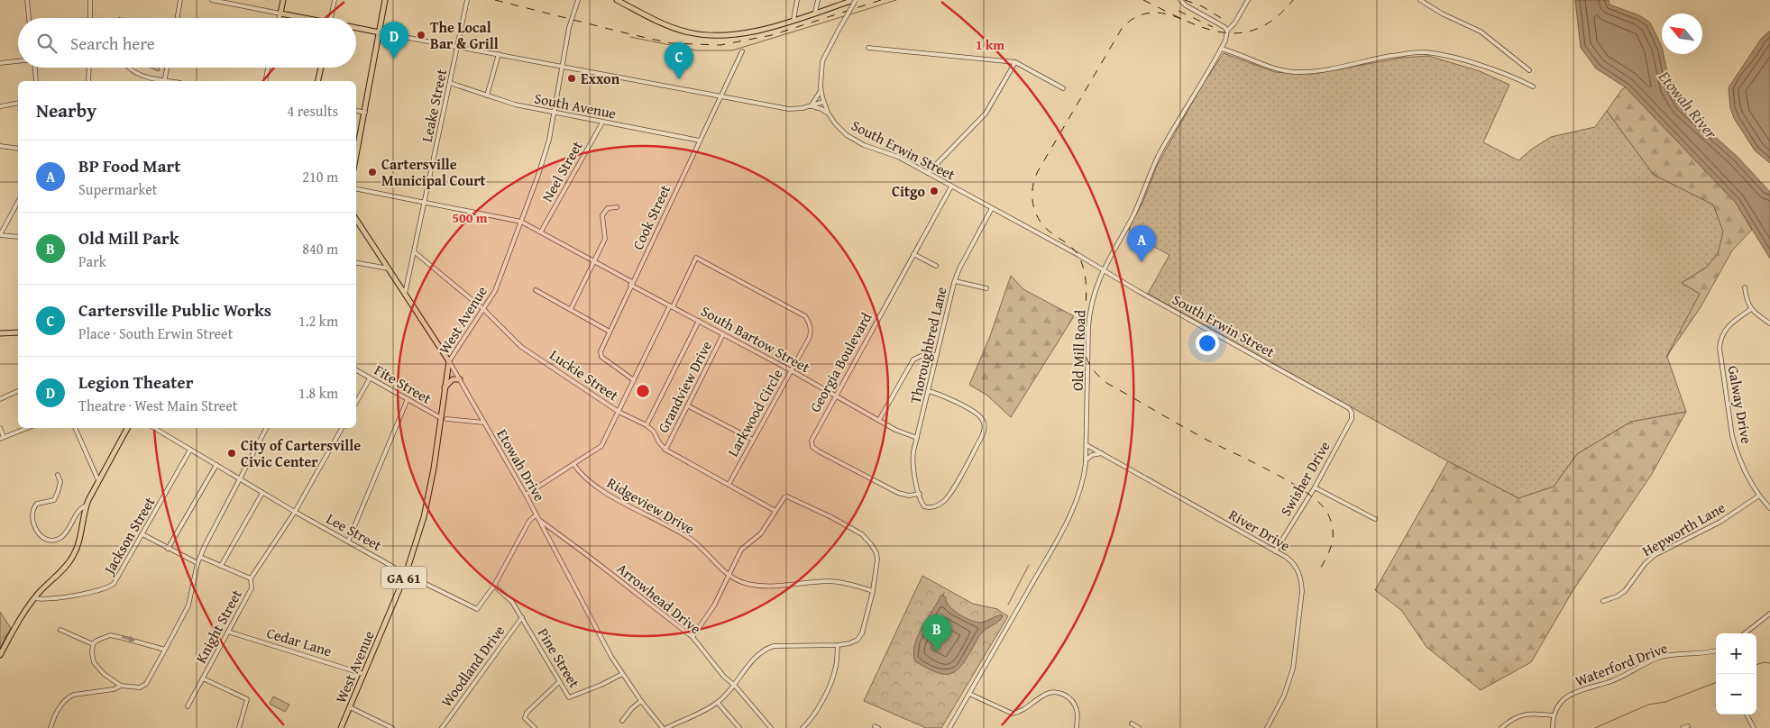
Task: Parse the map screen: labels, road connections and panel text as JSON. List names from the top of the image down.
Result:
{
  "streets": {
    "main road": ["West Avenue", "Etowah Drive", "GA 61"],
    "street": [
      "Leake Street",
      "South Avenue",
      "South Erwin Street",
      "Neel Street",
      "Cook Street",
      "South Bartow Street",
      "Thoroughbred Lane",
      "Old Mill Road",
      "Georgia Boulevard",
      "Luckie Street",
      "Fite Street",
      "Grandview Drive",
      "Galway Drive",
      "Larkwood Circle",
      "Swisher Drive",
      "Ridgeview Drive",
      "Hepworth Lane",
      "River Drive",
      "Lee Street",
      "Jackson Street",
      "Arrowhead Drive",
      "Knight Street",
      "Cedar Lane",
      "Pine Street",
      "Waterford Drive",
      "Woodland Drive"
    ]
  },
  "crossings": [
    ["Leake Street", "South Avenue"],
    ["Leake Street", "South Bartow Street"],
    ["Leake Street", "Luckie Street"],
    ["Leake Street", "Etowah Drive"],
    ["South Avenue", "Neel Street"],
    ["South Avenue", "Cook Street"],
    ["South Avenue", "West Avenue"],
    ["South Erwin Street", "Thoroughbred Lane"],
    ["South Erwin Street", "Old Mill Road"],
    ["South Erwin Street", "Georgia Boulevard"],
    ["South Erwin Street", "Swisher Drive"],
    ["Neel Street", "South Bartow Street"],
    ["Cook Street", "South Bartow Street"],
    ["West Avenue", "South Bartow Street"],
    ["West Avenue", "Luckie Street"],
    ["West Avenue", "Fite Street"],
    ["West Avenue", "Etowah Drive"],
    ["West Avenue", "Lee Street"],
    ["West Avenue", "Cedar Lane"],
    ["South Bartow Street", "Thoroughbred Lane"],
    ["South Bartow Street", "Georgia Boulevard"],
    ["South Bartow Street", "Grandview Drive"],
    ["South Bartow Street", "Larkwood Circle"],
    ["Thoroughbred Lane", "Georgia Boulevard"],
    ["Old Mill Road", "River Drive"],
    ["Luckie Street", "Grandview Drive"],
    ["Luckie Street", "Larkwood Circle"],
    ["Fite Street", "Etowah Drive"],
    ["Galway Drive", "Hepworth Lane"],
    ["Etowah Drive", "Lee Street"],
    ["Etowah Drive", "Arrowhead Drive"],
    ["Etowah Drive", "Pine Street"],
    ["Swisher Drive", "River Drive"],
    ["Lee Street", "Jackson Street"],
    ["Lee Street", "Knight Street"],
    ["Lee Street", "Pine Street"],
    ["Knight Street", "Cedar Lane"],
    ["Pine Street", "Woodland Drive"]
  ],
  "water": ["Etowah River"],
  "places": [
    "The Local Bar & Grill",
    "Exxon",
    "Cartersville Municipal Court",
    "Citgo",
    "City of Cartersville Civic Center"
  ],
  "north": "top left",
  "page": {
    "search": "Search here",
    "pins": [
      "D",
      "C",
      "A",
      "B"
    ],
    "heading": ["Nearby", "4 results"],
    "list": [
      {
        "mark": "A",
        "name": "BP Food Mart",
        "note": "Supermarket",
        "value": "210 m"
      },
      {
        "mark": "B",
        "name": "Old Mill Park",
        "note": "Park",
        "value": "840 m"
      },
      {
        "mark": "C",
        "name": "Cartersville Public Works",
        "note": "Place · South Erwin Street",
        "value": "1.2 km"
      },
      {
        "mark": "D",
        "name": "Legion Theater",
        "note": "Theatre · West Main Street",
        "value": "1.8 km"
      }
    ],
    "map_buttons": ["+", "−"]
  },
  "rings": ["1 km", "500 m"]
}
